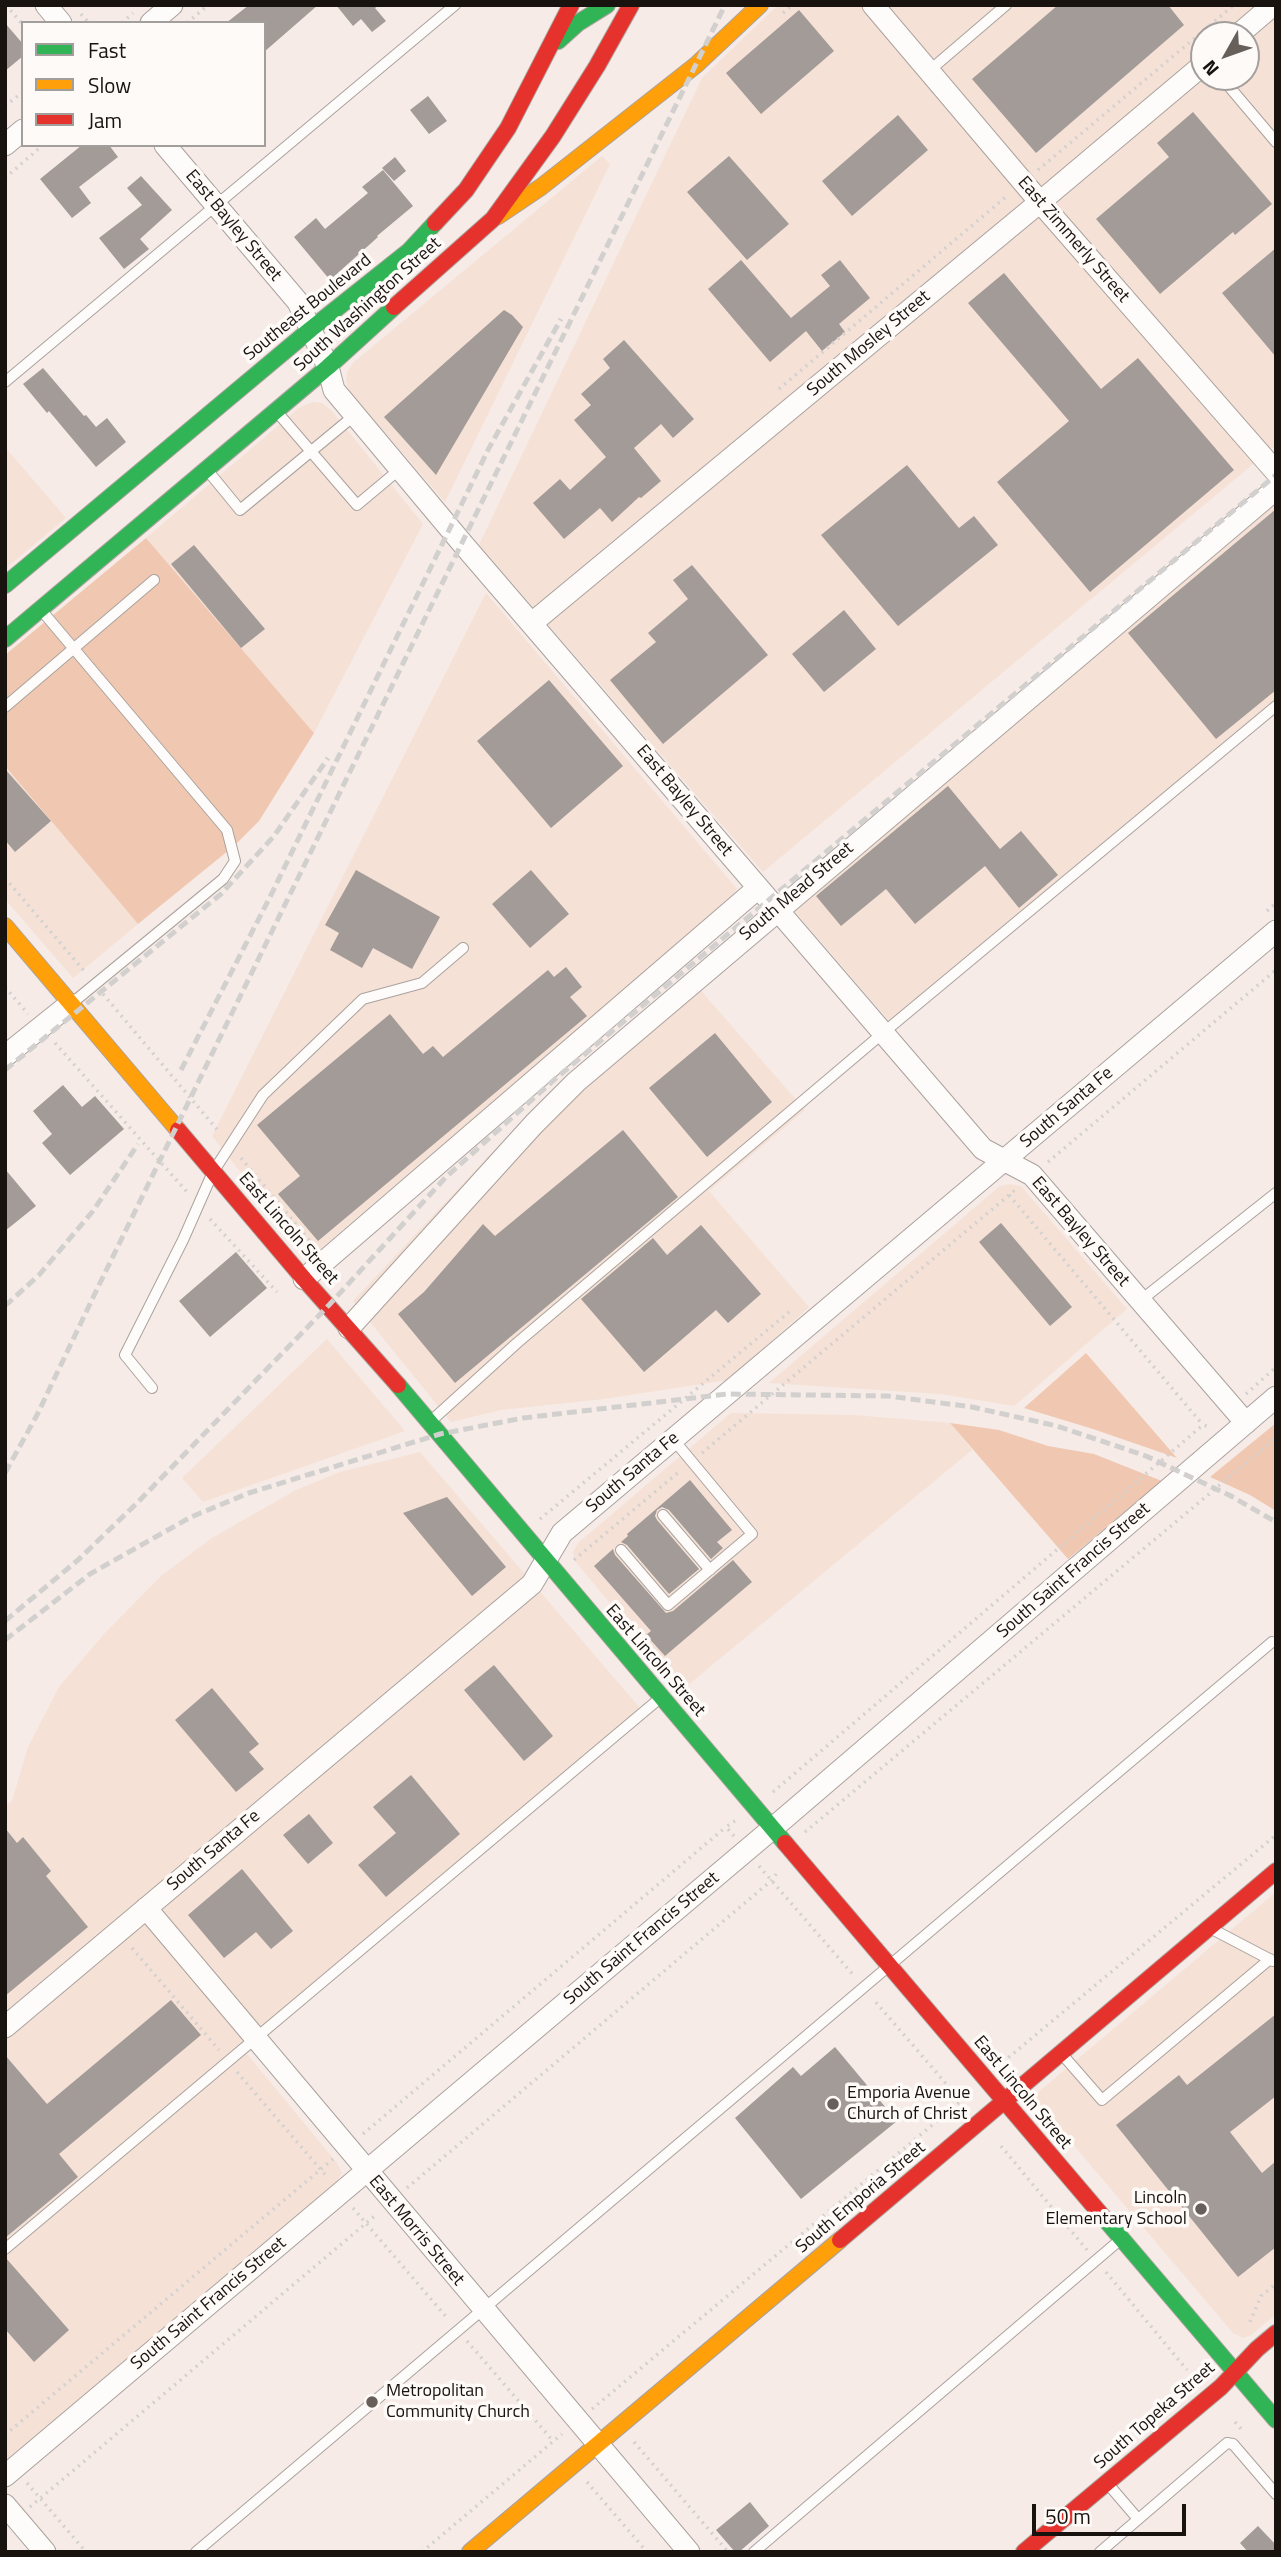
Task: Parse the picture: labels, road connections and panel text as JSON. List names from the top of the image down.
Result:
{
  "streets": {
    "street": [
      "East Bayley Street",
      "East Zimmerly Street",
      "South Washington Street",
      "Southeast Boulevard",
      "South Mosley Street",
      "South Mead Street",
      "South Santa Fe",
      "East Lincoln Street",
      "South Saint Francis Street",
      "South Emporia Street",
      "East Morris Street",
      "South Topeka Street"
    ]
  },
  "crossings": [
    ["East Bayley Street", "South Washington Street"],
    ["East Bayley Street", "Southeast Boulevard"],
    ["East Bayley Street", "South Mosley Street"],
    ["East Bayley Street", "South Mead Street"],
    ["East Bayley Street", "South Santa Fe"],
    ["East Bayley Street", "South Saint Francis Street"],
    ["East Zimmerly Street", "South Mosley Street"],
    ["South Mead Street", "East Lincoln Street"],
    ["South Santa Fe", "East Lincoln Street"],
    ["South Santa Fe", "East Morris Street"],
    ["East Lincoln Street", "South Saint Francis Street"],
    ["East Lincoln Street", "South Emporia Street"],
    ["East Lincoln Street", "South Topeka Street"],
    ["South Saint Francis Street", "East Morris Street"],
    ["South Emporia Street", "East Morris Street"]
  ],
  "places": ["Emporia Avenue Church of Christ", "Lincoln Elementary School", "Metropolitan Community Church"],
  "legend": ["Fast", "Slow", "Jam"],
  "scale_bar": "50 m",
  "north": "bottom left"
}
